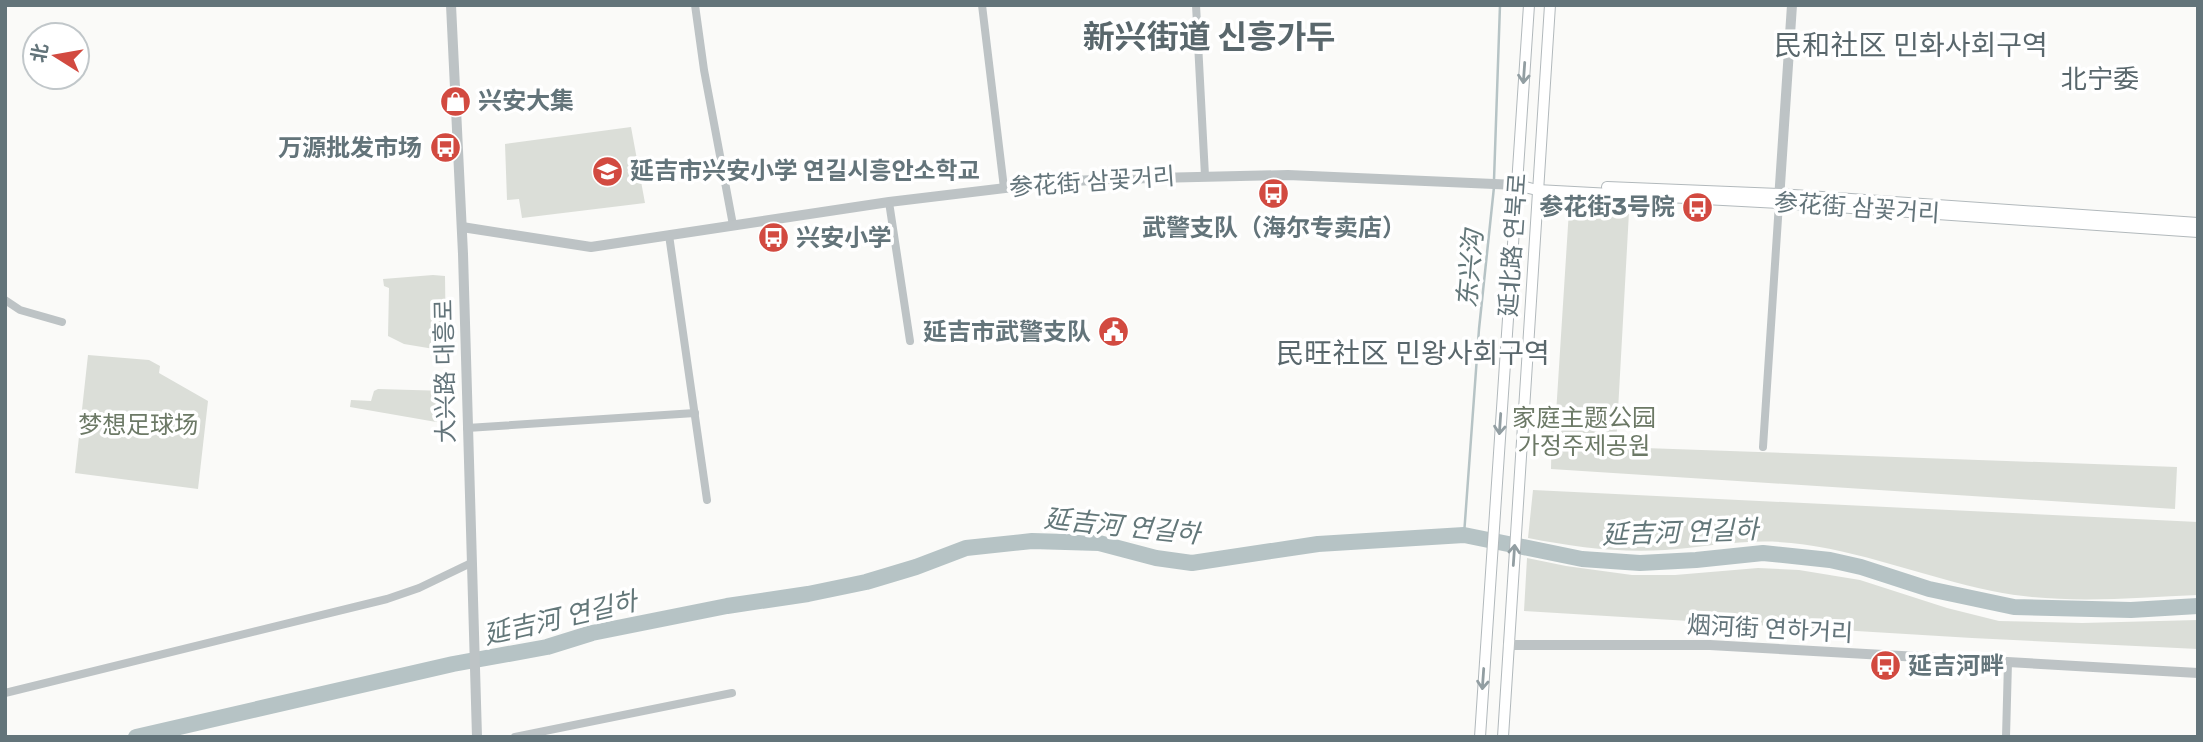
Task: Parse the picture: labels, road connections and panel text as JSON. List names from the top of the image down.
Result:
{
  "streets": {
    "main road": ["参花街 삼꽃거리", "延北路 연북로"],
    "street": ["大兴路 대흥로", "烟河街 연하거리"]
  },
  "crossings": [
    ["参花街 삼꽃거리", "延北路 연북로"],
    ["参花街 삼꽃거리", "大兴路 대흥로"],
    ["延北路 연북로", "烟河街 연하거리"]
  ],
  "districts": [
    "新兴街道 신흥가두",
    "民和社区 민화사회구역",
    "北宁委",
    "民旺社区 민왕사회구역"
  ],
  "water": ["东兴沟", "延吉河 연길하"],
  "parks": ["家庭主题公园 가정주제공원", "梦想足球场"],
  "places": {
    "shop": ["兴安大集"],
    "bus stop": [
      "万源批发市场",
      "武警支队（海尔专卖店）",
      "参花街3号院",
      "兴安小学",
      "延吉河畔"
    ],
    "school or university": ["延吉市兴安小学 연길시흥안소학교"],
    "public building": ["延吉市武警支队"]
  },
  "north": "left"
}
